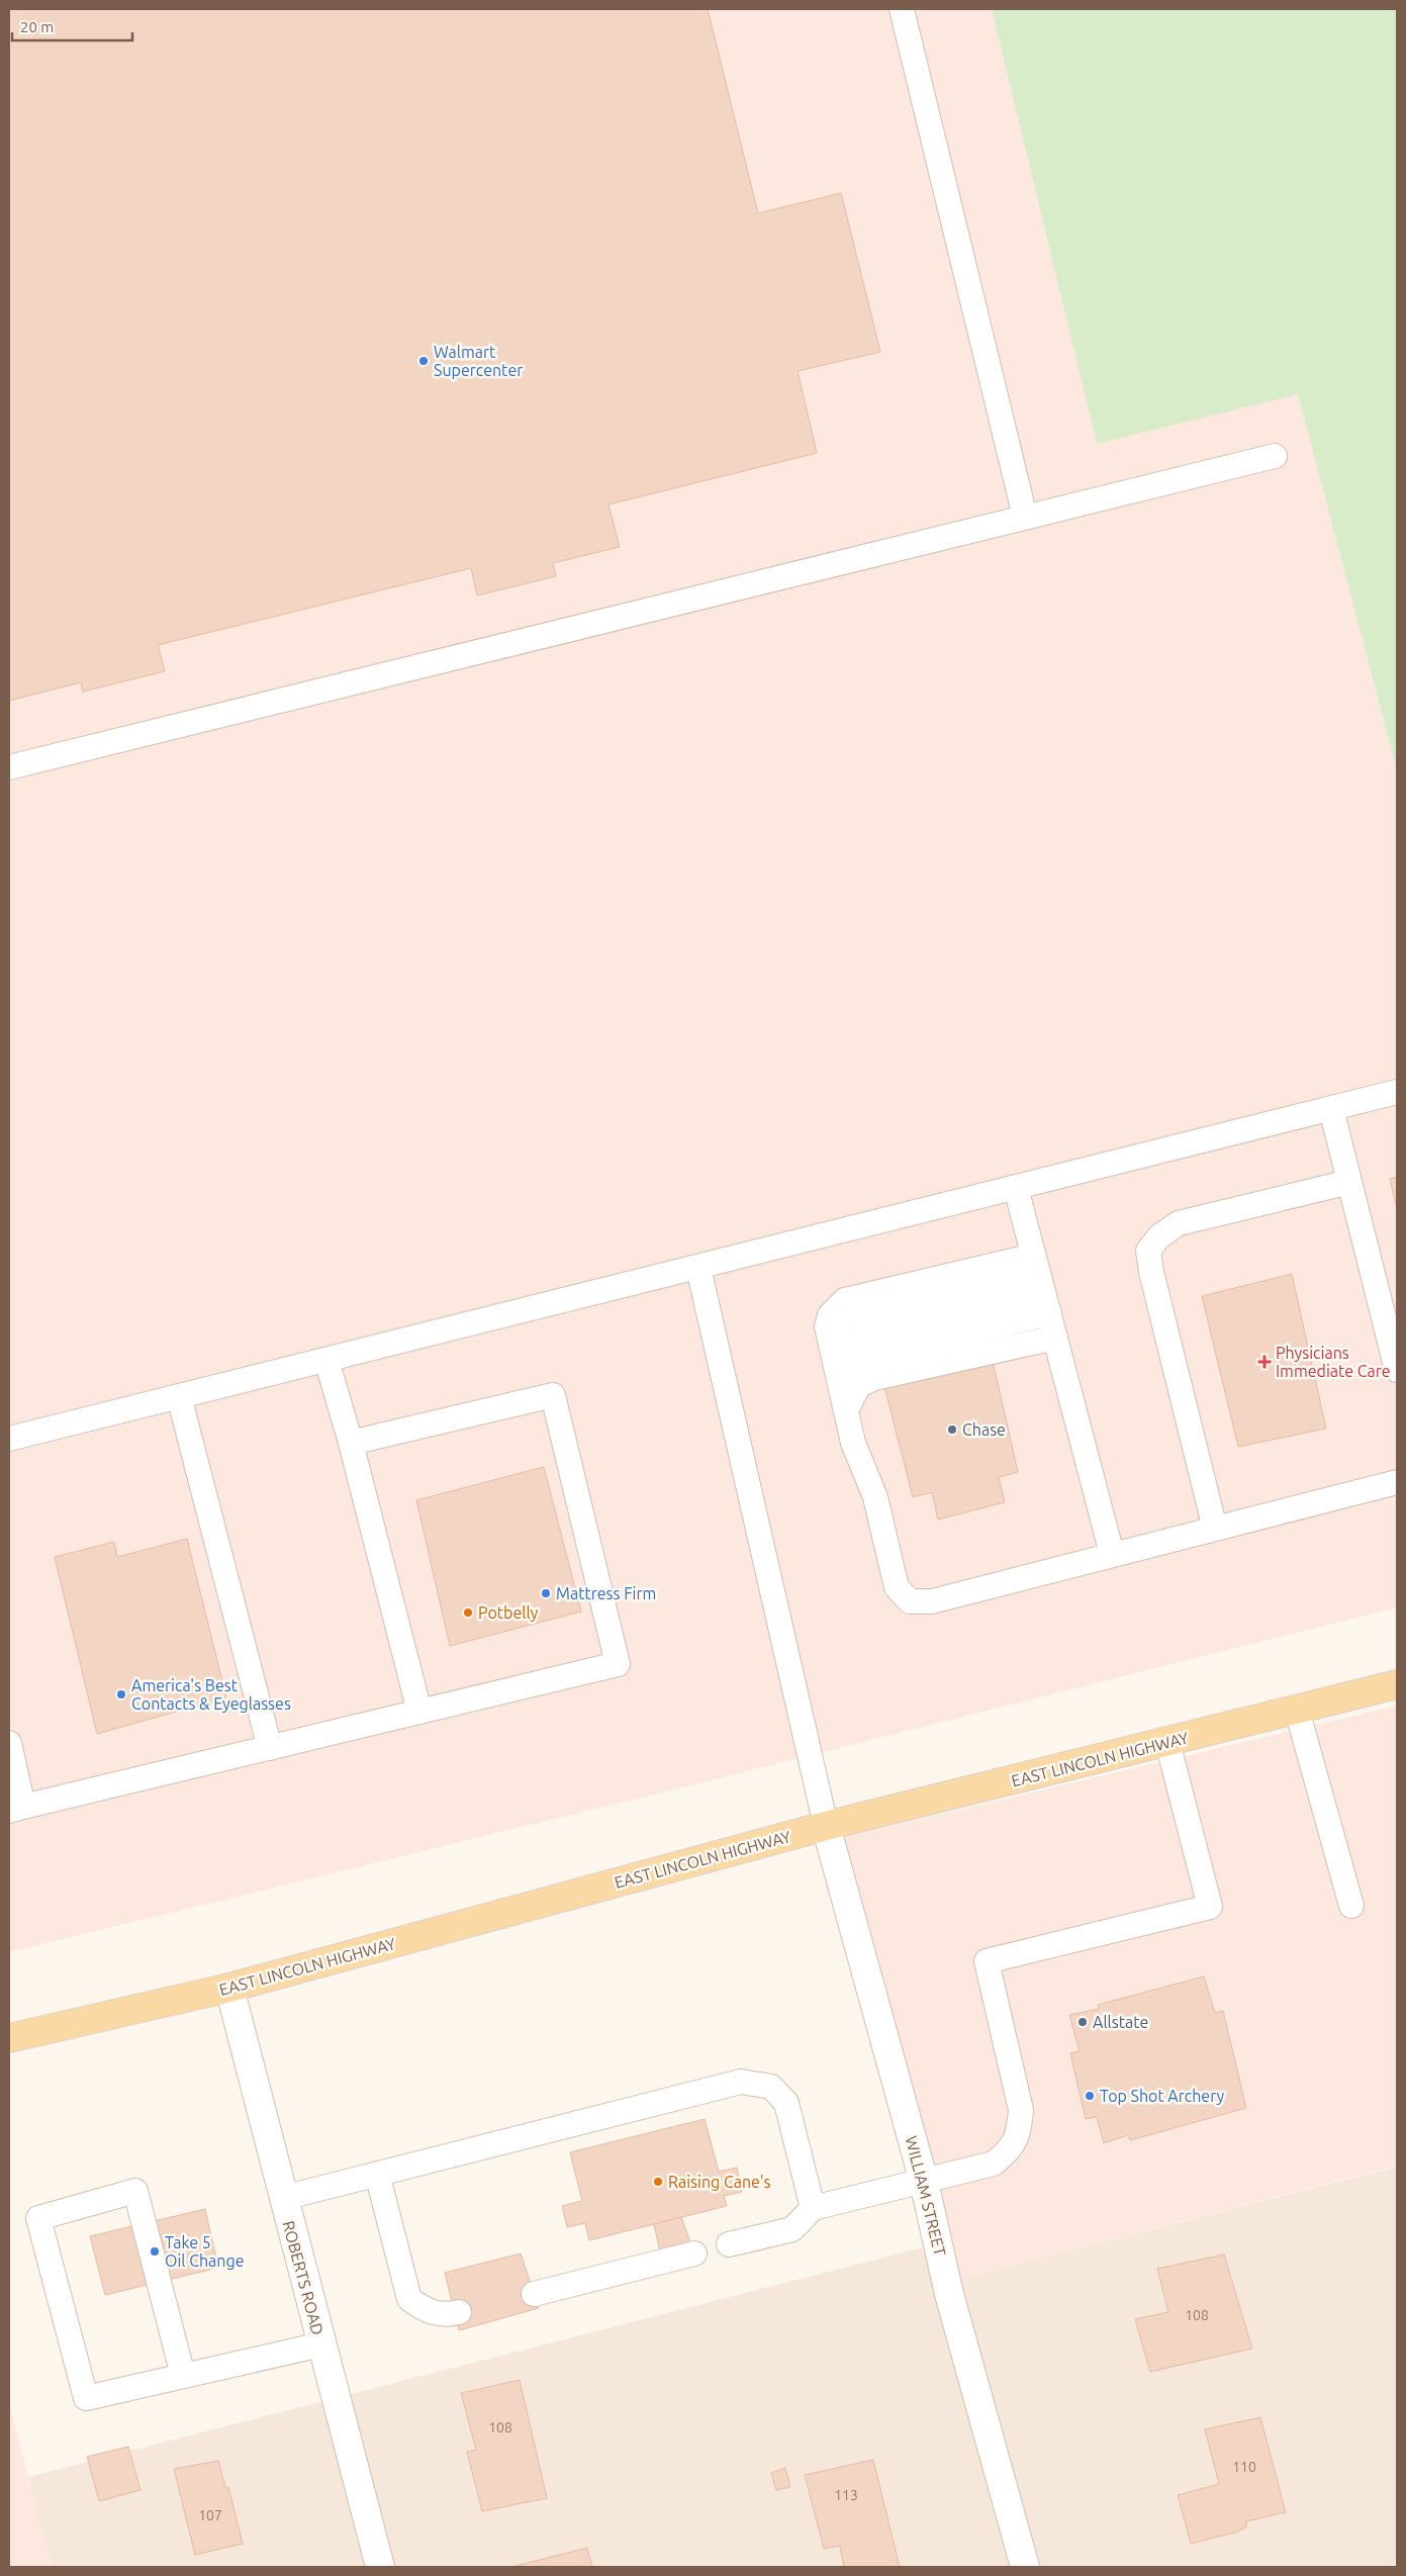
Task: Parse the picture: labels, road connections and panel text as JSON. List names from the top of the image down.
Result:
{
  "streets": {
    "main road": ["EAST LINCOLN HIGHWAY"],
    "street": ["WILLIAM STREET", "ROBERTS ROAD"]
  },
  "crossings": [
    ["EAST LINCOLN HIGHWAY", "WILLIAM STREET"],
    ["EAST LINCOLN HIGHWAY", "ROBERTS ROAD"]
  ],
  "places": {
    "other": [
      "Walmart Supercenter",
      "Chase",
      "Mattress Firm",
      "Potbelly",
      "America's Best Contacts & Eyeglasses",
      "Allstate",
      "Top Shot Archery",
      "Raising Cane's",
      "Take 5 Oil Change"
    ],
    "health": ["Physicians Immediate Care"]
  },
  "house_numbers": [
    "108",
    "108",
    "110",
    "113",
    "107"
  ],
  "scale_bar": "20 m"
}
